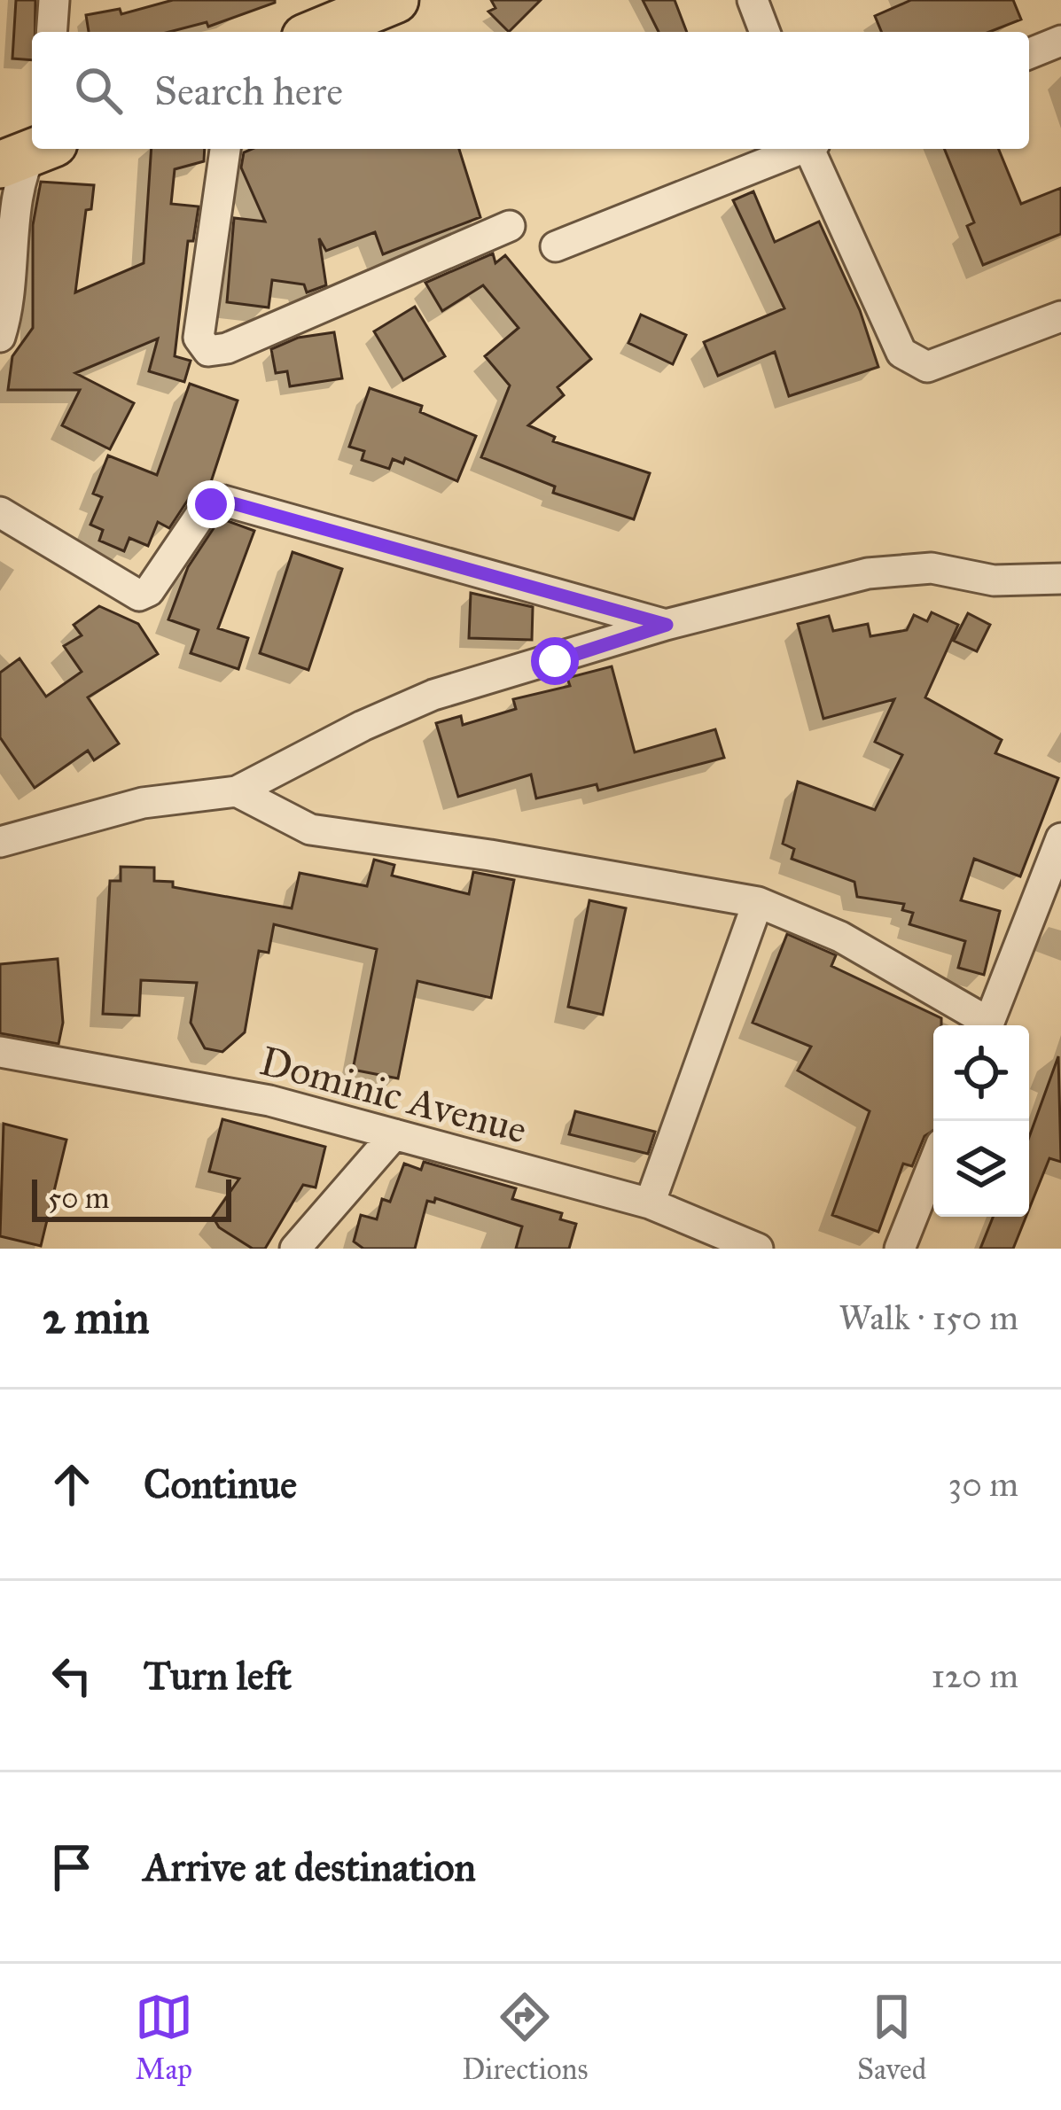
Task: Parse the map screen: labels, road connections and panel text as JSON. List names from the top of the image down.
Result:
{
  "streets": {
    "street": ["Dominic Avenue"]
  },
  "scale_bar": "50 m",
  "page": {
    "search": "Search here",
    "scale": "50 m",
    "heading": ["2 min", "Walk · 150 m"],
    "list": [
      ["Continue", "30 m"],
      ["Turn left", "120 m"],
      "Arrive at destination"
    ],
    "nav": ["Map", "Directions", "Saved"]
  }
}
